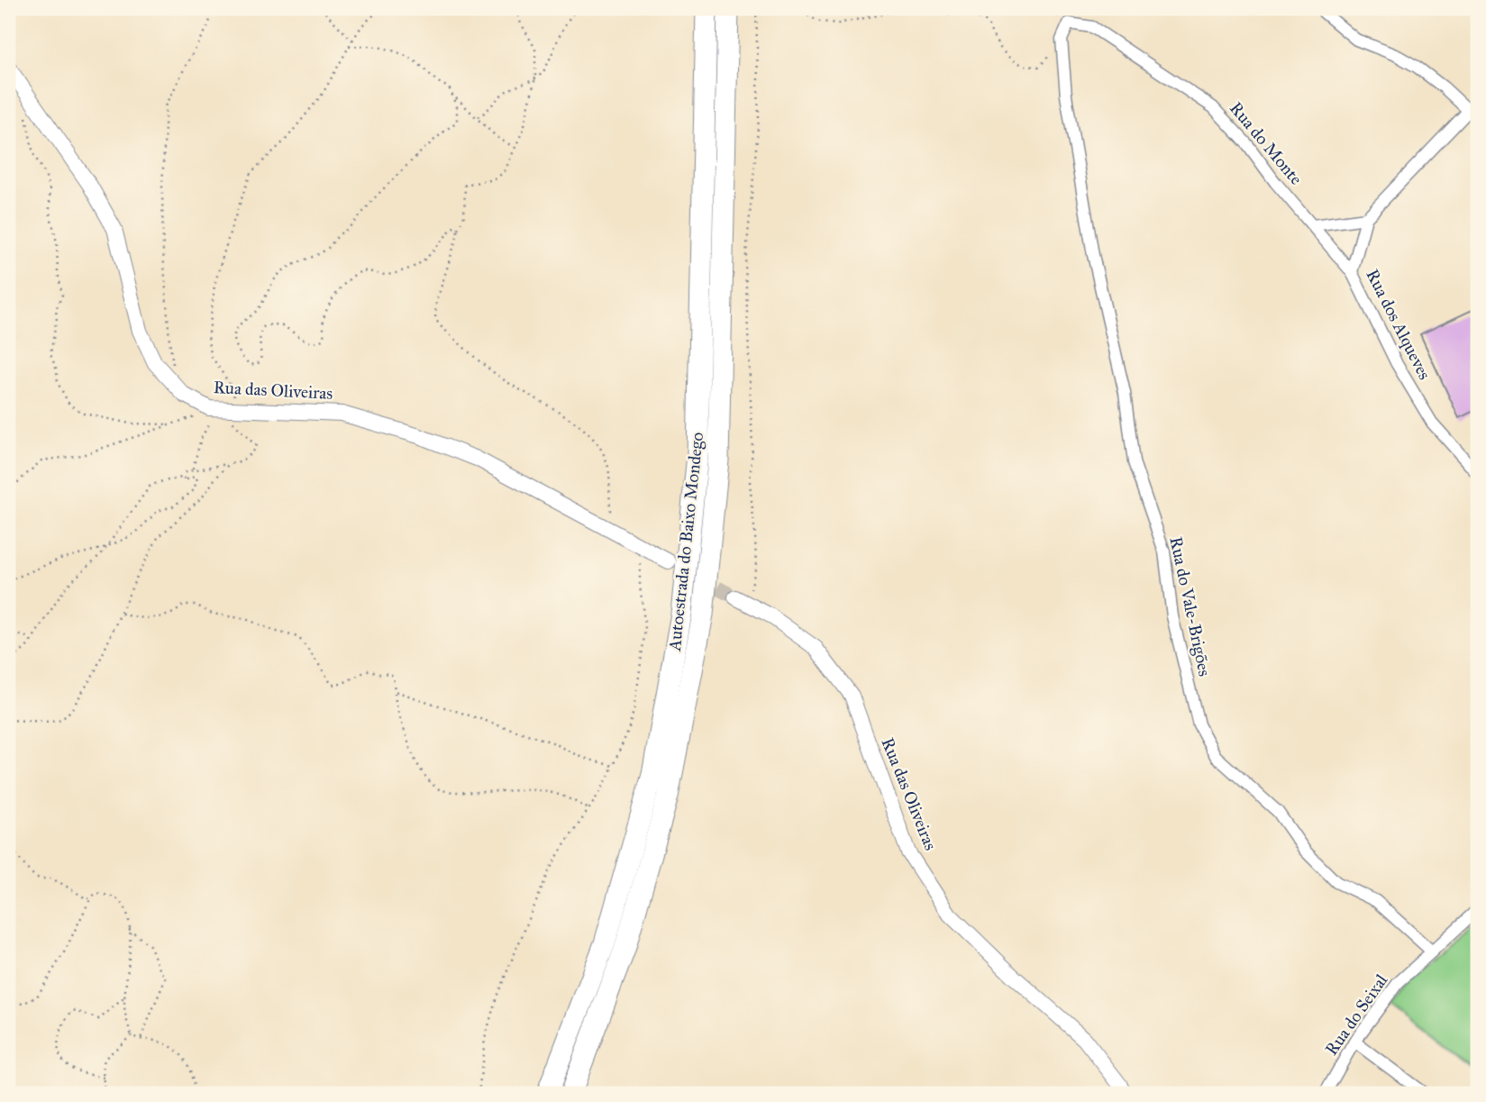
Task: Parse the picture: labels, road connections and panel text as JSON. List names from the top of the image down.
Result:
{
  "streets": {
    "highway": ["Autoestrada do Baixo Mondego"],
    "street": [
      "Rua do Monte",
      "Rua dos Alqueves",
      "Rua das Oliveiras",
      "Rua do Vale-Brigões",
      "Rua do Seixal"
    ]
  },
  "crossings": [
    ["Rua do Monte", "Rua dos Alqueves"],
    ["Rua do Monte", "Rua do Vale-Brigões"],
    ["Rua do Vale-Brigões", "Rua do Seixal"]
  ]
}
